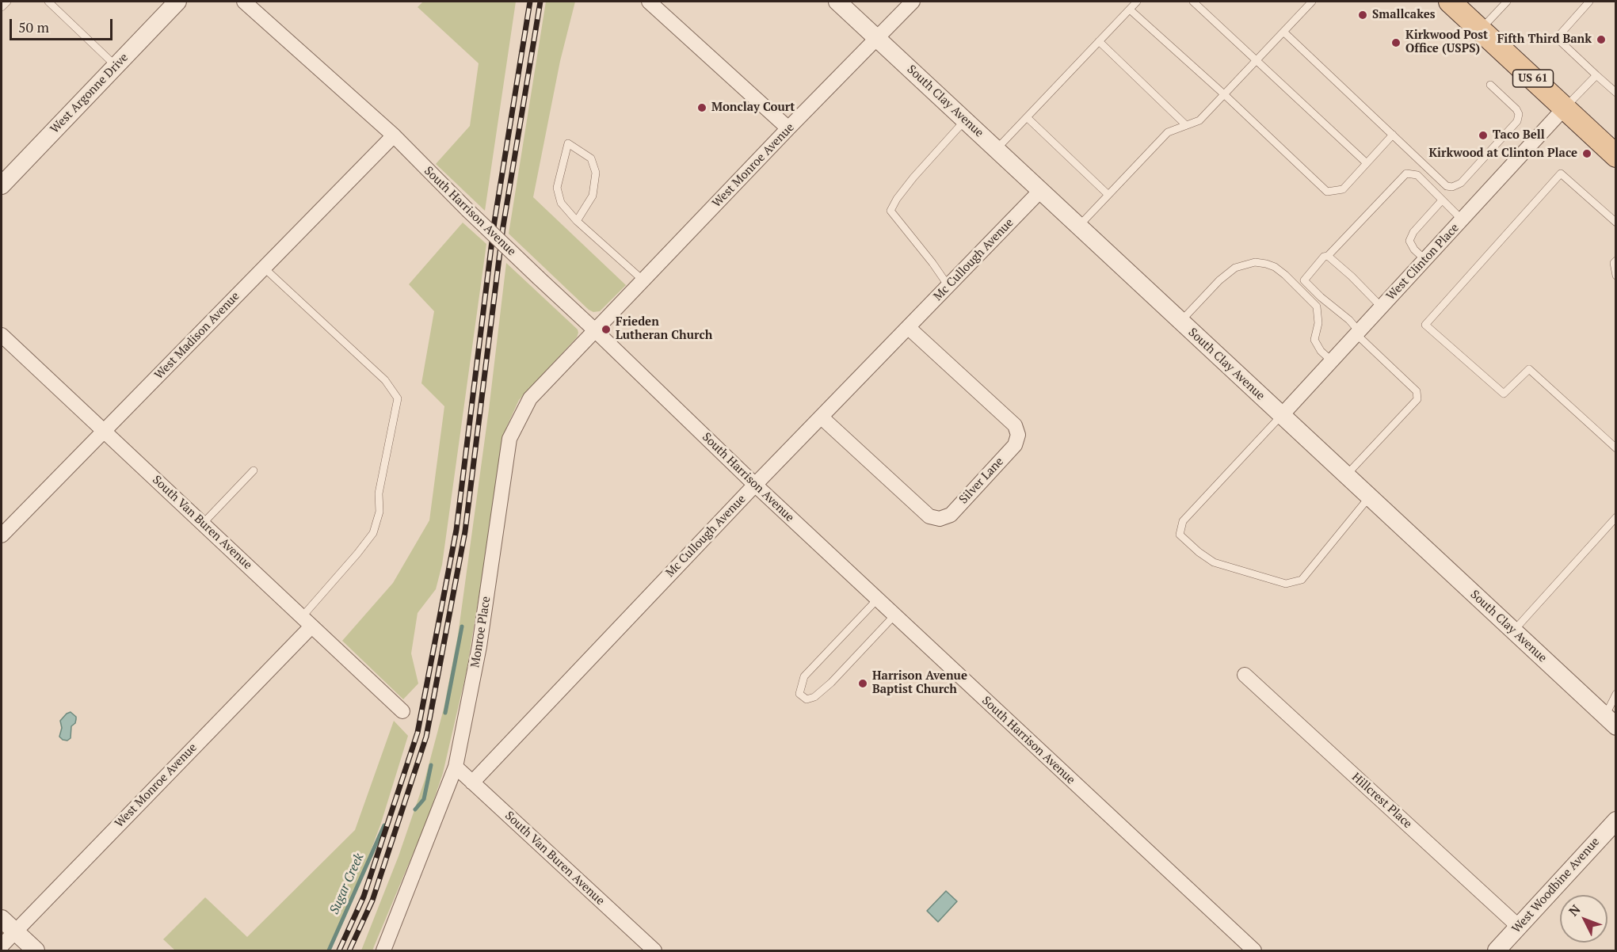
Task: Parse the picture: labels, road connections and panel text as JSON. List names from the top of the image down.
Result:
{
  "streets": {
    "main road": ["US 61"],
    "street": [
      "West Argonne Drive",
      "South Clay Avenue",
      "West Monroe Avenue",
      "South Harrison Avenue",
      "Mc Cullough Avenue",
      "West Clinton Place",
      "West Madison Avenue",
      "Silver Lane",
      "South Van Buren Avenue",
      "Monroe Place",
      "Hillcrest Place",
      "West Woodbine Avenue"
    ]
  },
  "crossings": [
    ["US 61", "West Clinton Place"],
    ["South Clay Avenue", "West Monroe Avenue"],
    ["South Clay Avenue", "Mc Cullough Avenue"],
    ["South Clay Avenue", "West Clinton Place"],
    ["West Monroe Avenue", "South Harrison Avenue"],
    ["West Monroe Avenue", "South Van Buren Avenue"],
    ["West Monroe Avenue", "Monroe Place"],
    ["South Harrison Avenue", "Mc Cullough Avenue"],
    ["South Harrison Avenue", "West Madison Avenue"],
    ["South Harrison Avenue", "Monroe Place"],
    ["Mc Cullough Avenue", "Silver Lane"],
    ["Mc Cullough Avenue", "South Van Buren Avenue"],
    ["West Madison Avenue", "South Van Buren Avenue"],
    ["South Van Buren Avenue", "Monroe Place"],
    ["Hillcrest Place", "West Woodbine Avenue"]
  ],
  "water": ["Sugar Creek"],
  "places": [
    "Smallcakes",
    "Fifth Third Bank",
    "Kirkwood Post Office (USPS)",
    "Monclay Court",
    "Taco Bell",
    "Kirkwood at Clinton Place",
    "Frieden Lutheran Church",
    "Harrison Avenue Baptist Church"
  ],
  "scale_bar": "50 m",
  "north": "top left"
}
